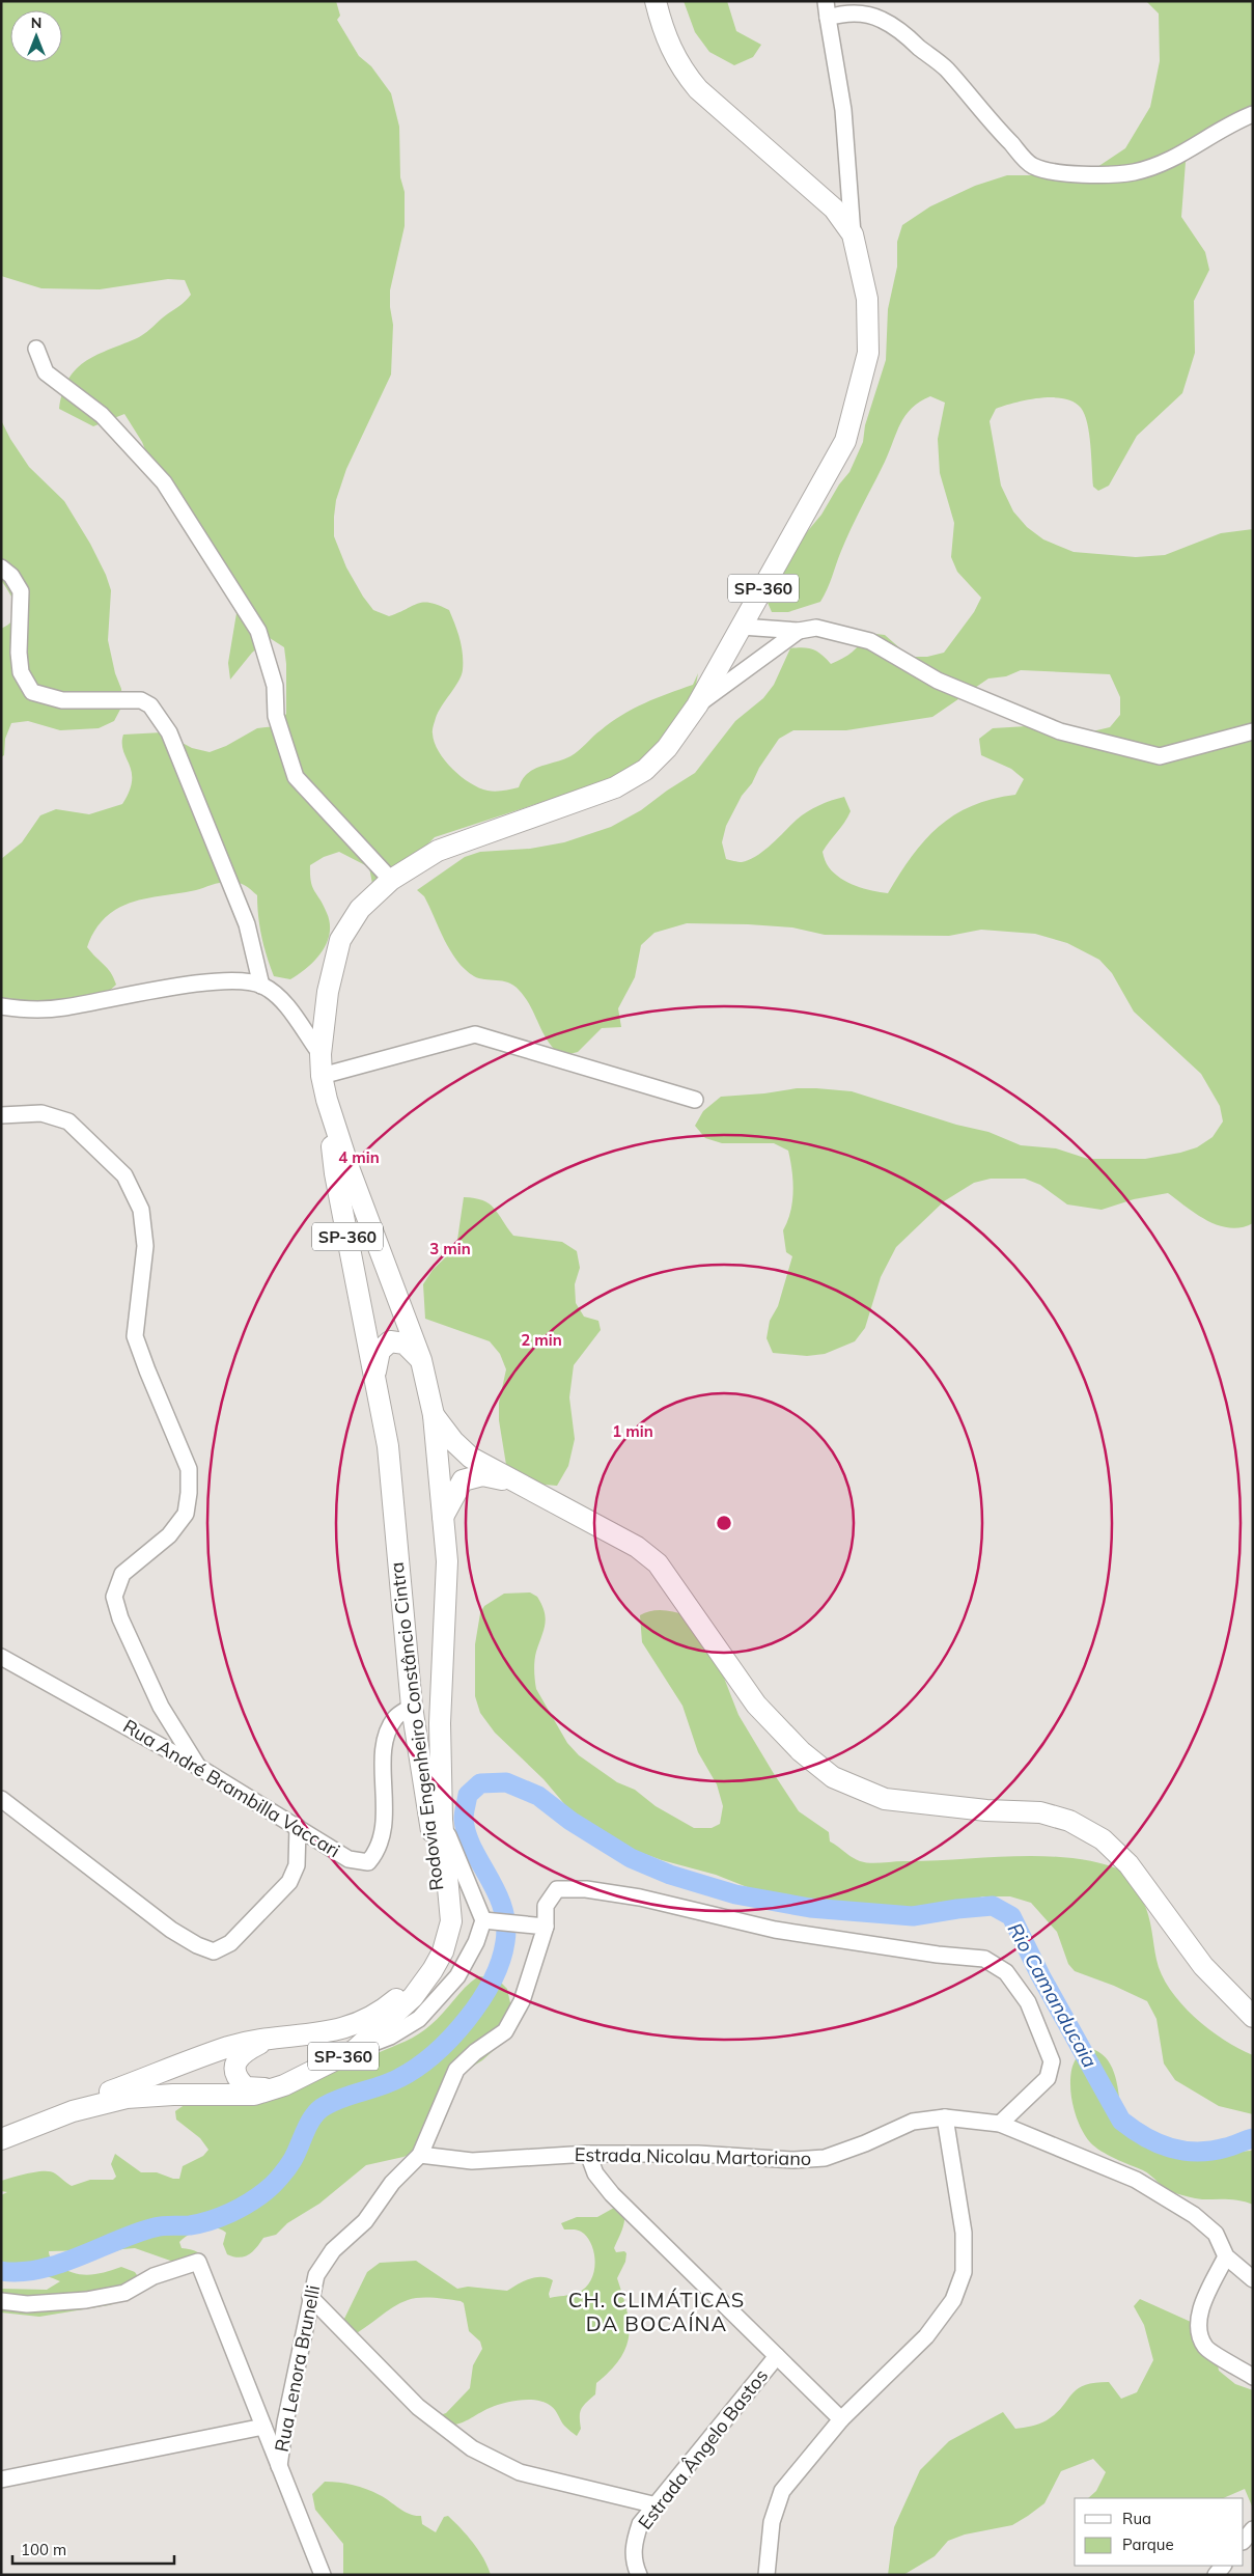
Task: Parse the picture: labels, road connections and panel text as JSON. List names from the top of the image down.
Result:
{
  "streets": {
    "main road": ["SP-360", "Rodovia Engenheiro Constâncio Cintra"],
    "street": [
      "Rua André Brambilla Vaccari",
      "Estrada Nicolau Martoriano",
      "Rua Lenora Brunelli",
      "Estrada Ângelo Bastos"
    ]
  },
  "crossings": [
    ["Rodovia Engenheiro Constâncio Cintra", "Rua André Brambilla Vaccari"],
    ["Estrada Nicolau Martoriano", "Rua Lenora Brunelli"]
  ],
  "districts": ["CH. CLIMÁTICAS DA BOCAÍNA"],
  "water": ["Rio Camanducaia"],
  "legend": ["Rua", "Parque"],
  "scale_bar": "100 m",
  "north": "top",
  "rings": [
    "4 min",
    "3 min",
    "2 min",
    "1 min"
  ]
}
